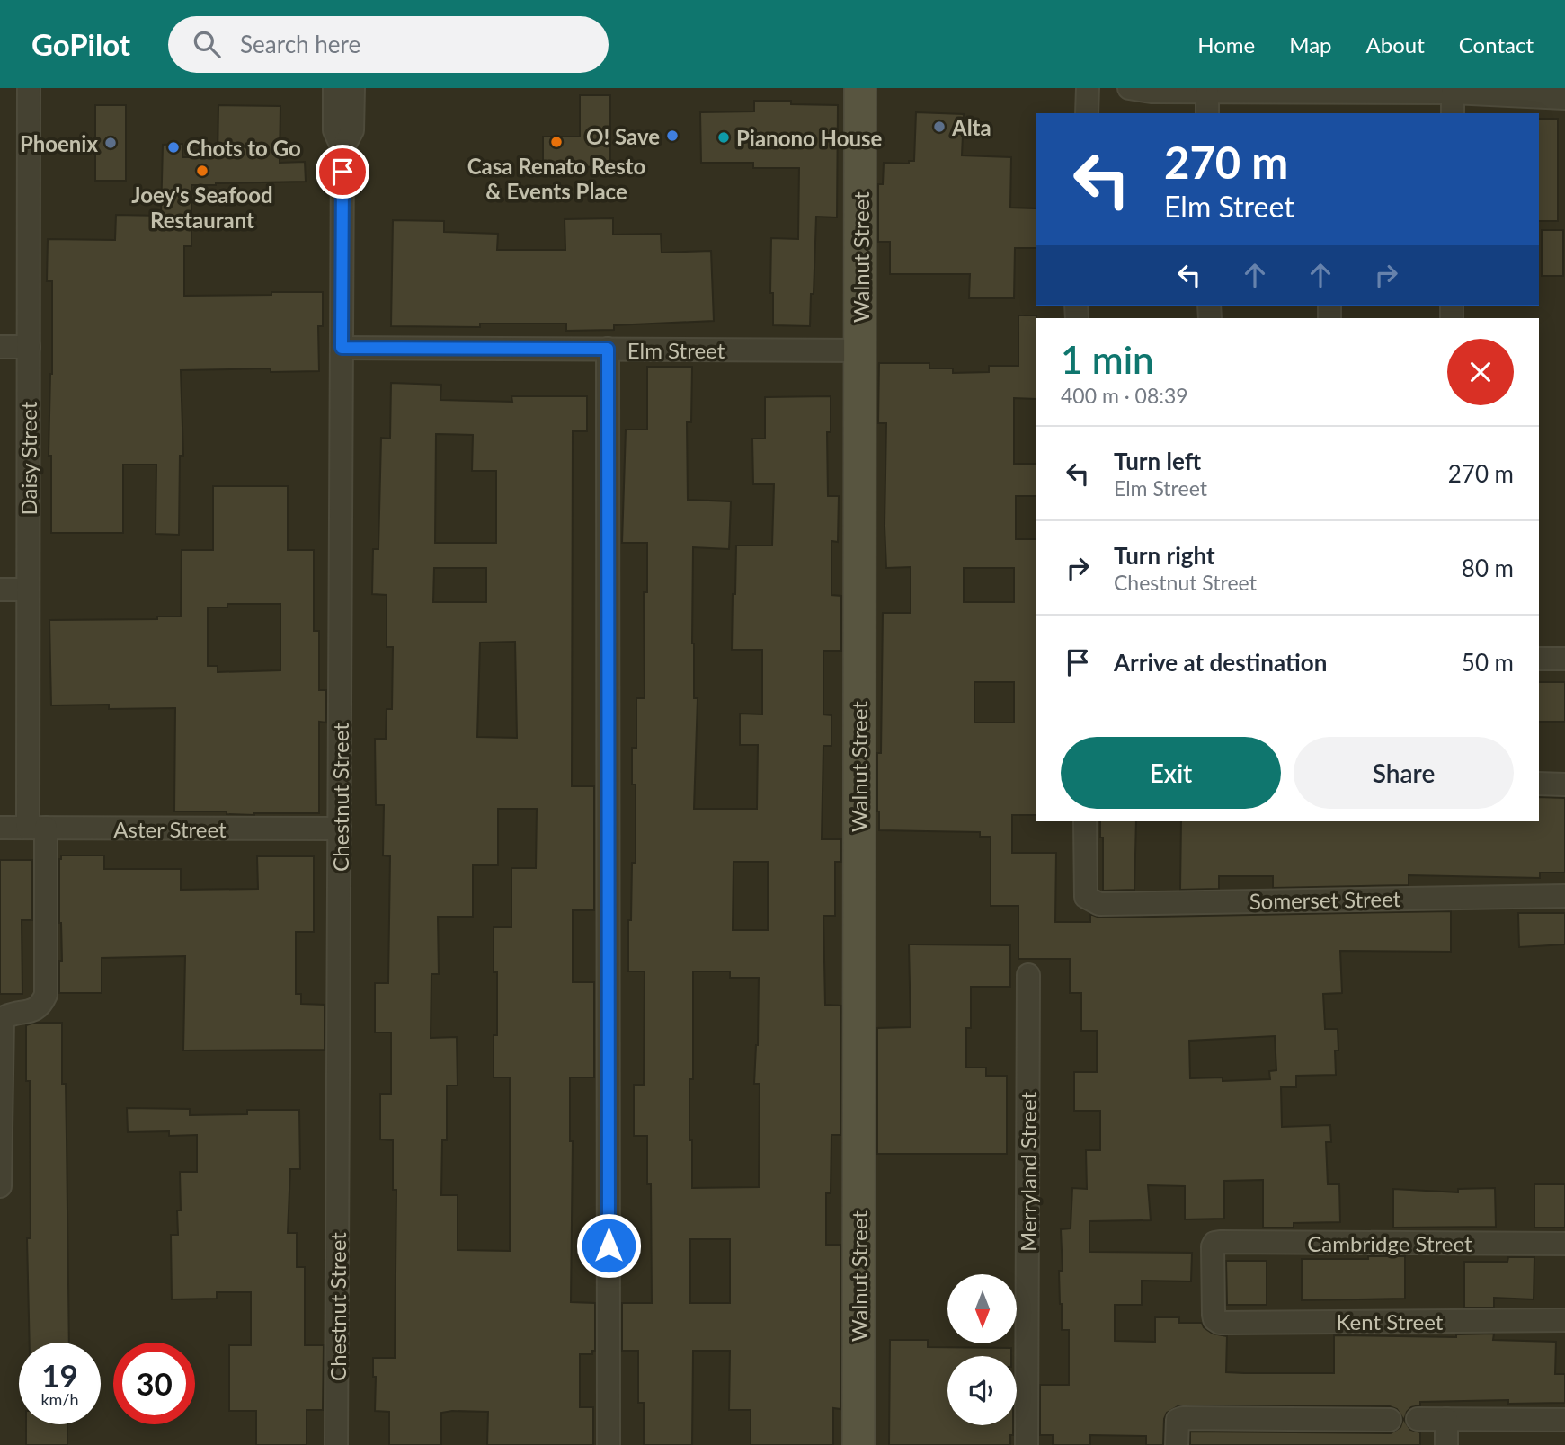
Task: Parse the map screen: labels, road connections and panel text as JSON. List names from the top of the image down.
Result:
{
  "streets": {
    "street": [
      "Walnut Street",
      "Elm Street",
      "Daisy Street",
      "Chestnut Street",
      "Aster Street",
      "Somerset Street",
      "Merryland Street",
      "Cambridge Street",
      "Kent Street"
    ]
  },
  "crossings": [
    ["Walnut Street", "Elm Street"],
    ["Elm Street", "Chestnut Street"],
    ["Daisy Street", "Aster Street"],
    ["Chestnut Street", "Aster Street"],
    ["Cambridge Street", "Kent Street"]
  ],
  "places": [
    "Alta",
    "O! Save",
    "Pianono House",
    "Casa Renato Resto & Events Place",
    "Phoenix",
    "Chots to Go",
    "Joey's Seafood Restaurant"
  ],
  "north": "bottom",
  "page": {
    "header": "GoPilot",
    "search": "Search here",
    "nav": [
      "Home",
      "Map",
      "About",
      "Contact"
    ],
    "turn": ["270 m", "Elm Street"],
    "heading": ["1 min", "400 m · 08:39"],
    "list": [
      {
        "name": "Turn left",
        "note": "Elm Street",
        "value": "270 m"
      },
      {
        "name": "Turn right",
        "note": "Chestnut Street",
        "value": "80 m"
      },
      {
        "name": "Arrive at destination",
        "value": "50 m"
      }
    ],
    "buttons": ["Exit", "Share"],
    "speed": "19 km/h",
    "limit": "30"
  }
}
